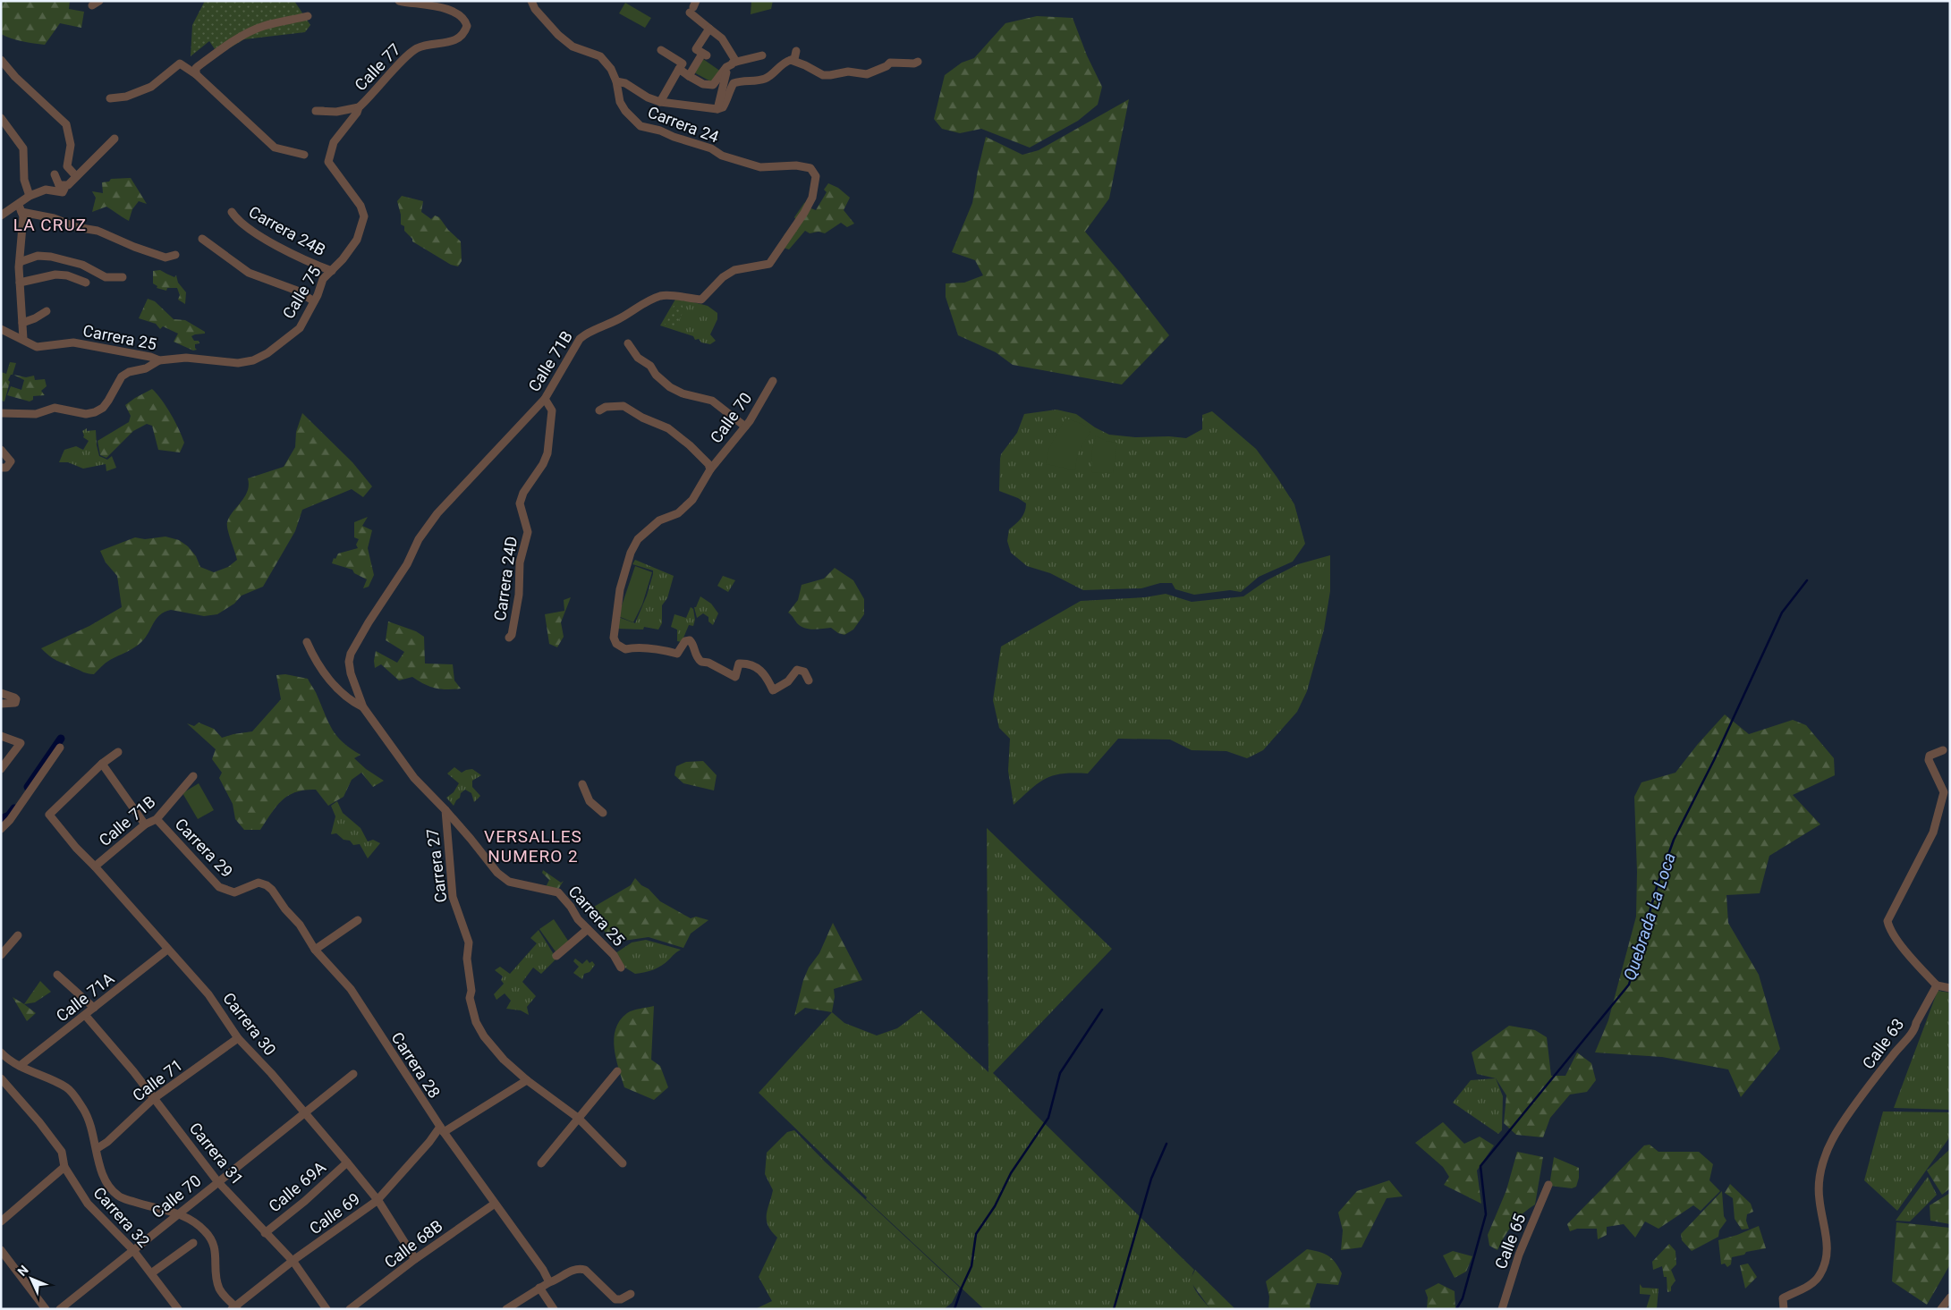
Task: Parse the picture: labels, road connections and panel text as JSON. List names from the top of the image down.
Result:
{
  "streets": {
    "street": [
      "Calle 77",
      "Carrera 24",
      "Carrera 24B",
      "Calle 75",
      "Carrera 25",
      "Calle 71B",
      "Calle 70",
      "Carrera 24D",
      "Carrera 29",
      "Carrera 27",
      "Calle 71A",
      "Carrera 30",
      "Calle 63",
      "Carrera 28",
      "Calle 71",
      "Carrera 31",
      "Calle 69A",
      "Calle 69",
      "Carrera 32",
      "Calle 65",
      "Calle 68B"
    ]
  },
  "crossings": [
    ["Calle 77", "Calle 75"],
    ["Carrera 24", "Calle 71B"],
    ["Carrera 24B", "Calle 75"],
    ["Calle 75", "Carrera 25"],
    ["Carrera 25", "Carrera 27"],
    ["Calle 71B", "Carrera 24D"],
    ["Calle 71B", "Carrera 29"],
    ["Calle 71B", "Carrera 27"],
    ["Calle 71B", "Carrera 30"],
    ["Calle 70", "Carrera 30"],
    ["Calle 70", "Carrera 31"],
    ["Calle 70", "Carrera 32"],
    ["Carrera 29", "Carrera 28"],
    ["Carrera 27", "Calle 69"],
    ["Calle 71A", "Carrera 30"],
    ["Calle 71A", "Carrera 31"],
    ["Carrera 30", "Calle 71"],
    ["Carrera 30", "Calle 69A"],
    ["Carrera 30", "Calle 69"],
    ["Carrera 30", "Calle 68B"],
    ["Carrera 28", "Calle 69"],
    ["Carrera 28", "Calle 68B"],
    ["Calle 71", "Carrera 31"],
    ["Carrera 31", "Calle 69A"],
    ["Carrera 31", "Calle 69"]
  ],
  "districts": ["LA CRUZ", "VERSALLES NUMERO 2"],
  "water": ["Quebrada La Loca"],
  "north": "top left"
}
